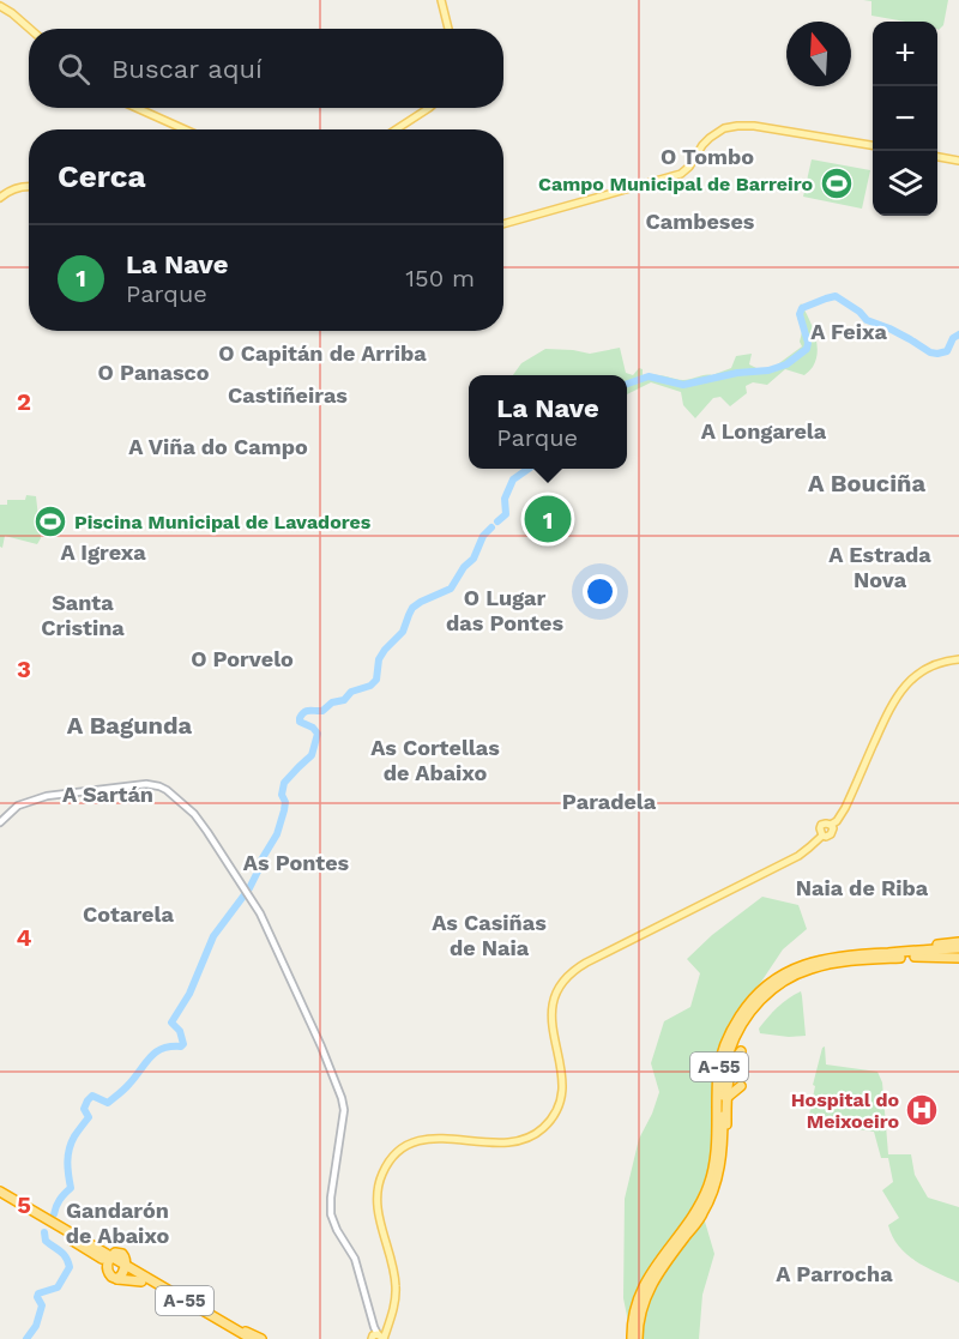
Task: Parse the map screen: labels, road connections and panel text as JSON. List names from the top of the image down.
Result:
{
  "streets": {
    "highway": ["A-55"]
  },
  "districts": [
    "O Tombo",
    "Cambeses",
    "A Feixa",
    "O Capitán de Arriba",
    "O Panasco",
    "Castiñeiras",
    "A Longarela",
    "A Viña do Campo",
    "A Bouciña",
    "A Igrexa",
    "A Estrada Nova",
    "O Lugar das Pontes",
    "Santa Cristina",
    "O Porvelo",
    "A Bagunda",
    "As Cortellas de Abaixo",
    "A Sartán",
    "Paradela",
    "As Pontes",
    "Naia de Riba",
    "Cotarela",
    "As Casiñas de Naia",
    "Gandarón de Abaixo",
    "A Parrocha"
  ],
  "places": {
    "sports": ["Campo Municipal de Barreiro", "Piscina Municipal de Lavadores"],
    "hospital": ["Hospital do Meixoeiro"]
  },
  "north": "top",
  "page": {
    "map_buttons": ["+", "−"],
    "search": "Buscar aquí",
    "heading": "Cerca",
    "list": [
      {
        "mark": "1",
        "name": "La Nave",
        "note": "Parque",
        "value": "150 m"
      }
    ],
    "popup": ["La Nave", "Parque"],
    "pins": "1"
  },
  "grid": {
    "rows": [
      "2",
      "3",
      "4",
      "5"
    ]
  }
}
